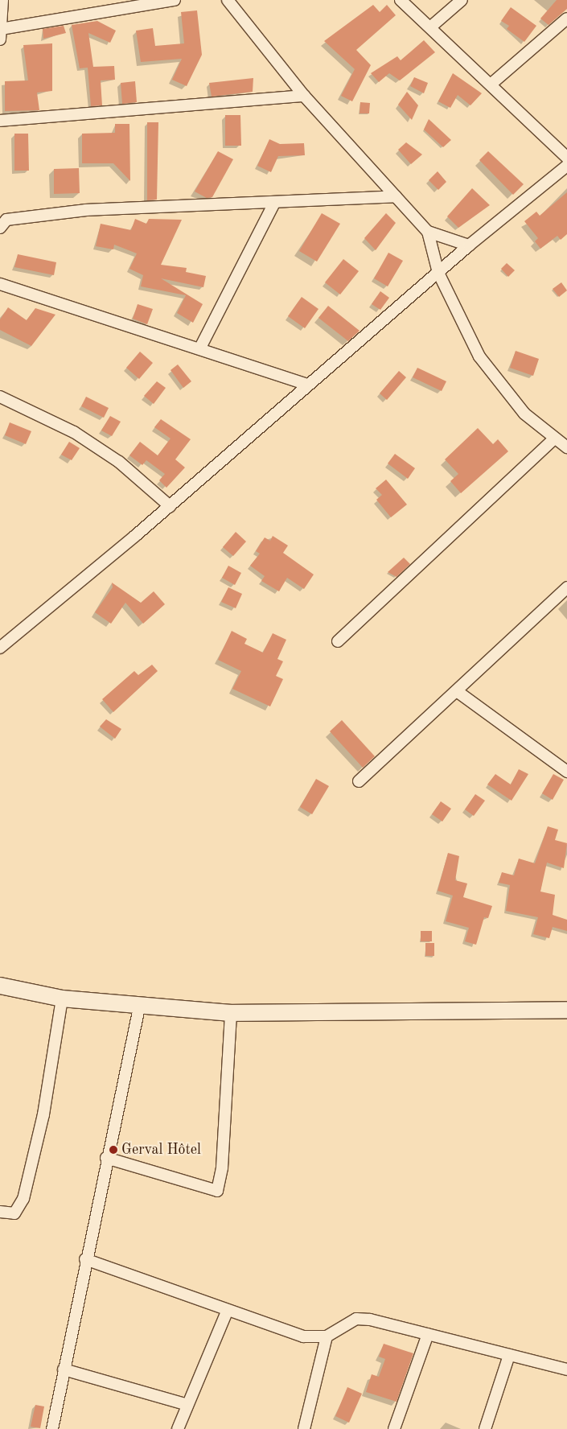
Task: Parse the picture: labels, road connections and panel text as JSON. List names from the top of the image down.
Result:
{
  "places": ["Gerval Hôtel"]
}
